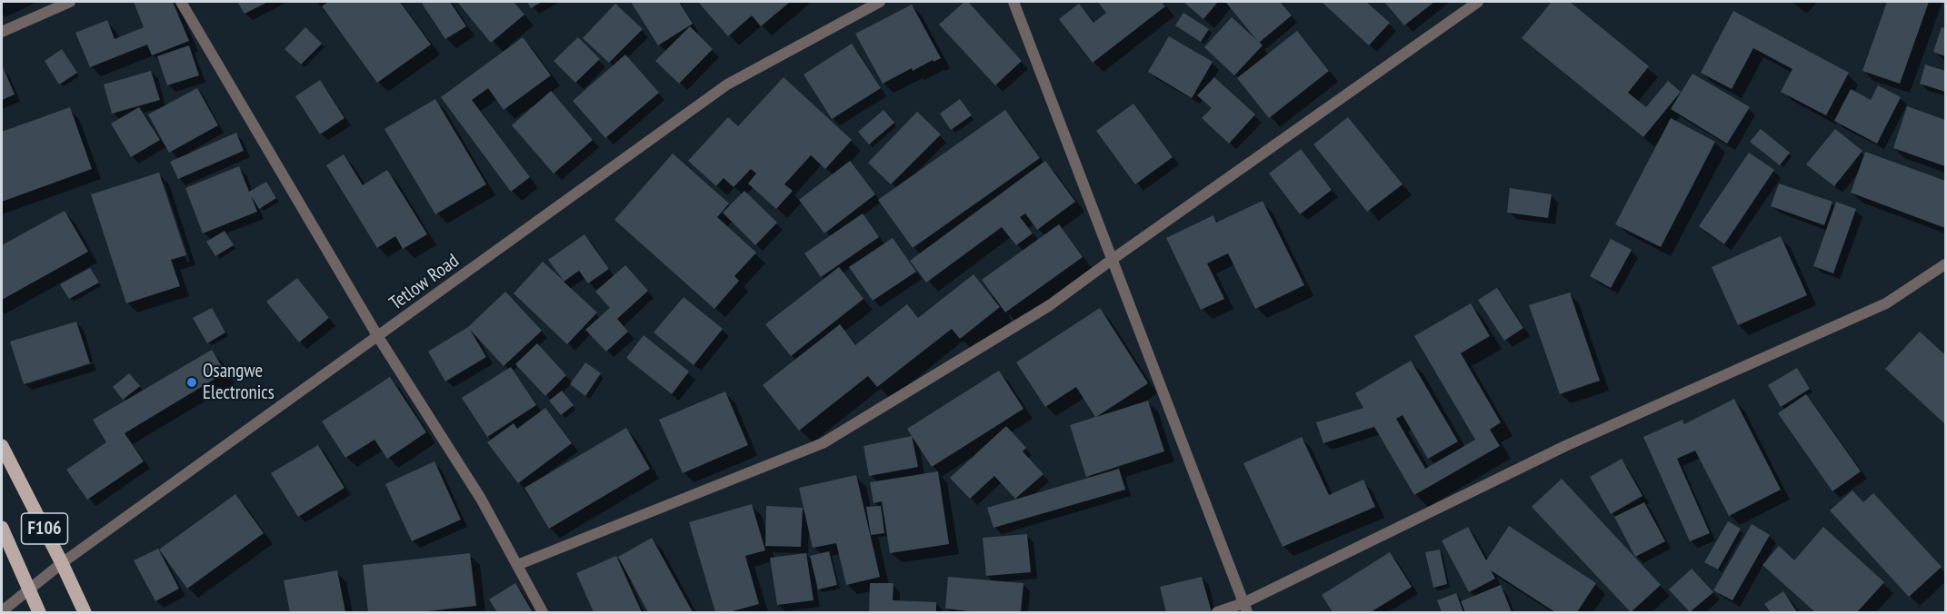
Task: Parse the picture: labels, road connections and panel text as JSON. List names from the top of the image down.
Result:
{
  "streets": {
    "main road": ["F106"],
    "street": ["Tetlow Road"]
  },
  "crossings": [
    ["Tetlow Road", "F106"]
  ],
  "places": ["Osangwe Electronics"]
}
